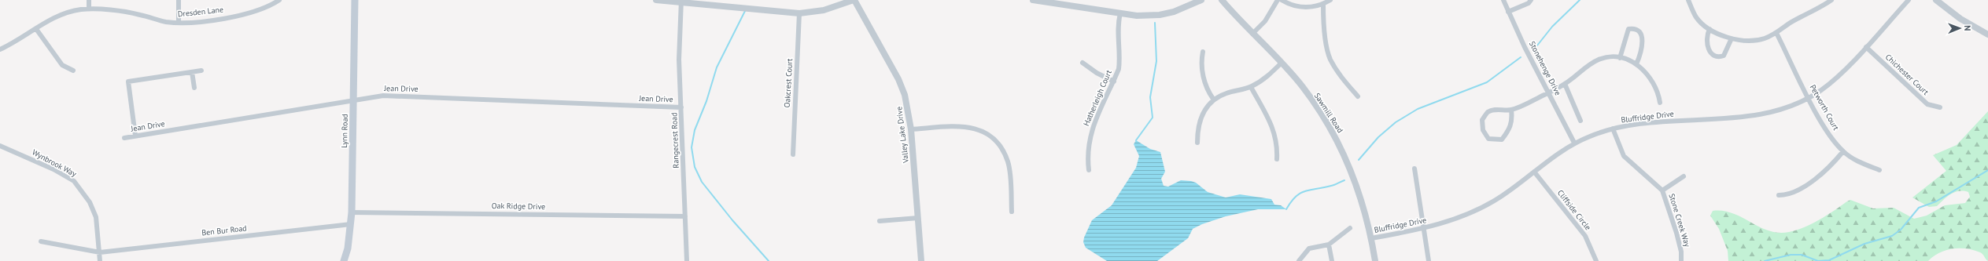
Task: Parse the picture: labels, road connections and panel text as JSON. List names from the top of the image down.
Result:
{
  "streets": {
    "main road": ["Lynn Road"],
    "street": [
      "Dresden Lane",
      "Stonehenge Drive",
      "Chichester Court",
      "Oakcrest Court",
      "Jean Drive",
      "Hatherleigh Court",
      "Petworth Court",
      "Sawmill Road",
      "Bluffridge Drive",
      "Valley Lake Drive",
      "Rangecrest Road",
      "Wynbrook Way",
      "Oak Ridge Drive",
      "Cliffside Circle",
      "Stone Creek Way",
      "Ben Bur Road"
    ]
  },
  "crossings": [
    ["Stonehenge Drive", "Bluffridge Drive"],
    ["Chichester Court", "Bluffridge Drive"],
    ["Jean Drive", "Lynn Road"],
    ["Jean Drive", "Rangecrest Road"],
    ["Petworth Court", "Bluffridge Drive"],
    ["Sawmill Road", "Bluffridge Drive"],
    ["Bluffridge Drive", "Cliffside Circle"],
    ["Bluffridge Drive", "Stone Creek Way"],
    ["Lynn Road", "Oak Ridge Drive"],
    ["Lynn Road", "Ben Bur Road"],
    ["Rangecrest Road", "Oak Ridge Drive"],
    ["Wynbrook Way", "Ben Bur Road"]
  ],
  "north": "right"
}
